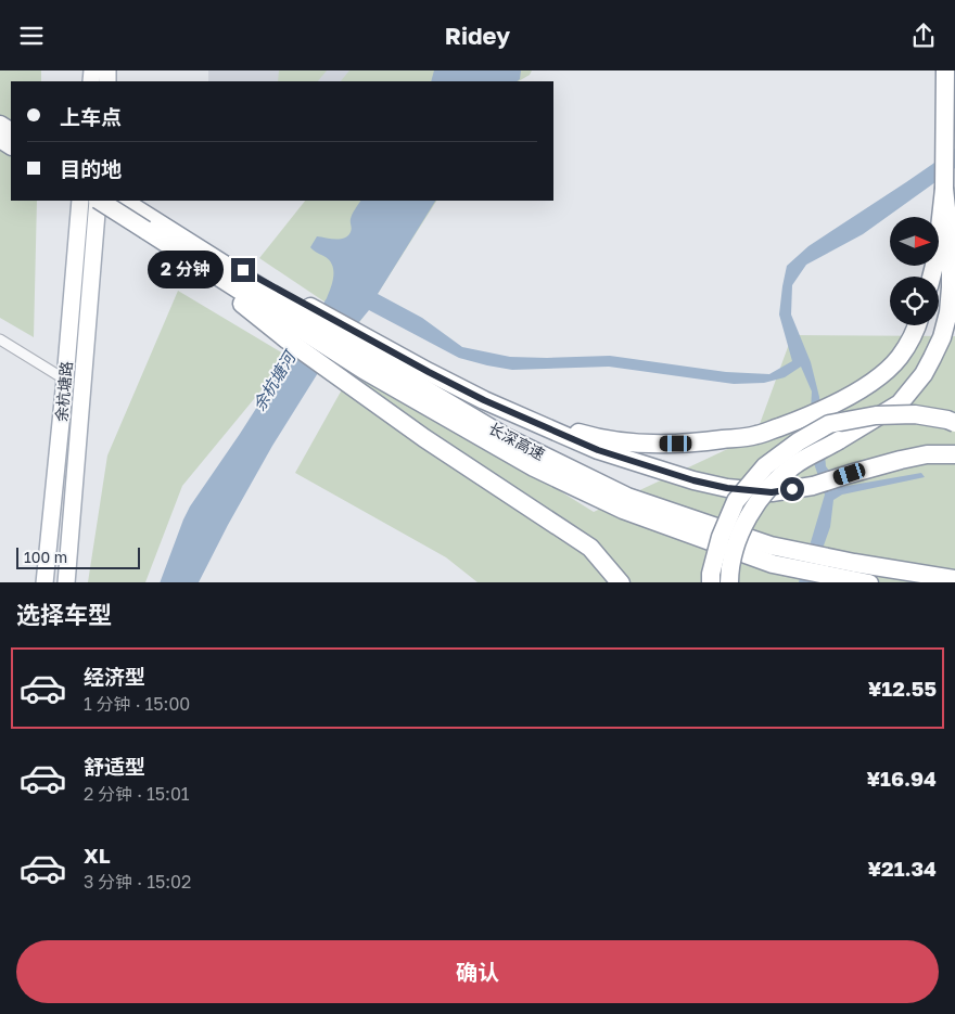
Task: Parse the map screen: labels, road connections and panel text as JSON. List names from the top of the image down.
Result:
{
  "streets": {
    "highway": ["长深高速"],
    "main road": ["余杭塘路"]
  },
  "water": ["余杭塘河"],
  "scale_bar": "100 m",
  "north": "right",
  "page": {
    "header": "Ridey",
    "banner": ["上车点", "目的地"],
    "bubble": "2 分钟",
    "scale": "100 m",
    "heading": "选择车型",
    "list": [
      {
        "name": "经济型",
        "note": "1 分钟 · 15:00",
        "value": "¥12.55"
      },
      {
        "name": "舒适型",
        "note": "2 分钟 · 15:01",
        "value": "¥16.94"
      },
      {
        "name": "XL",
        "note": "3 分钟 · 15:02",
        "value": "¥21.34"
      }
    ],
    "buttons": "确认"
  }
}
